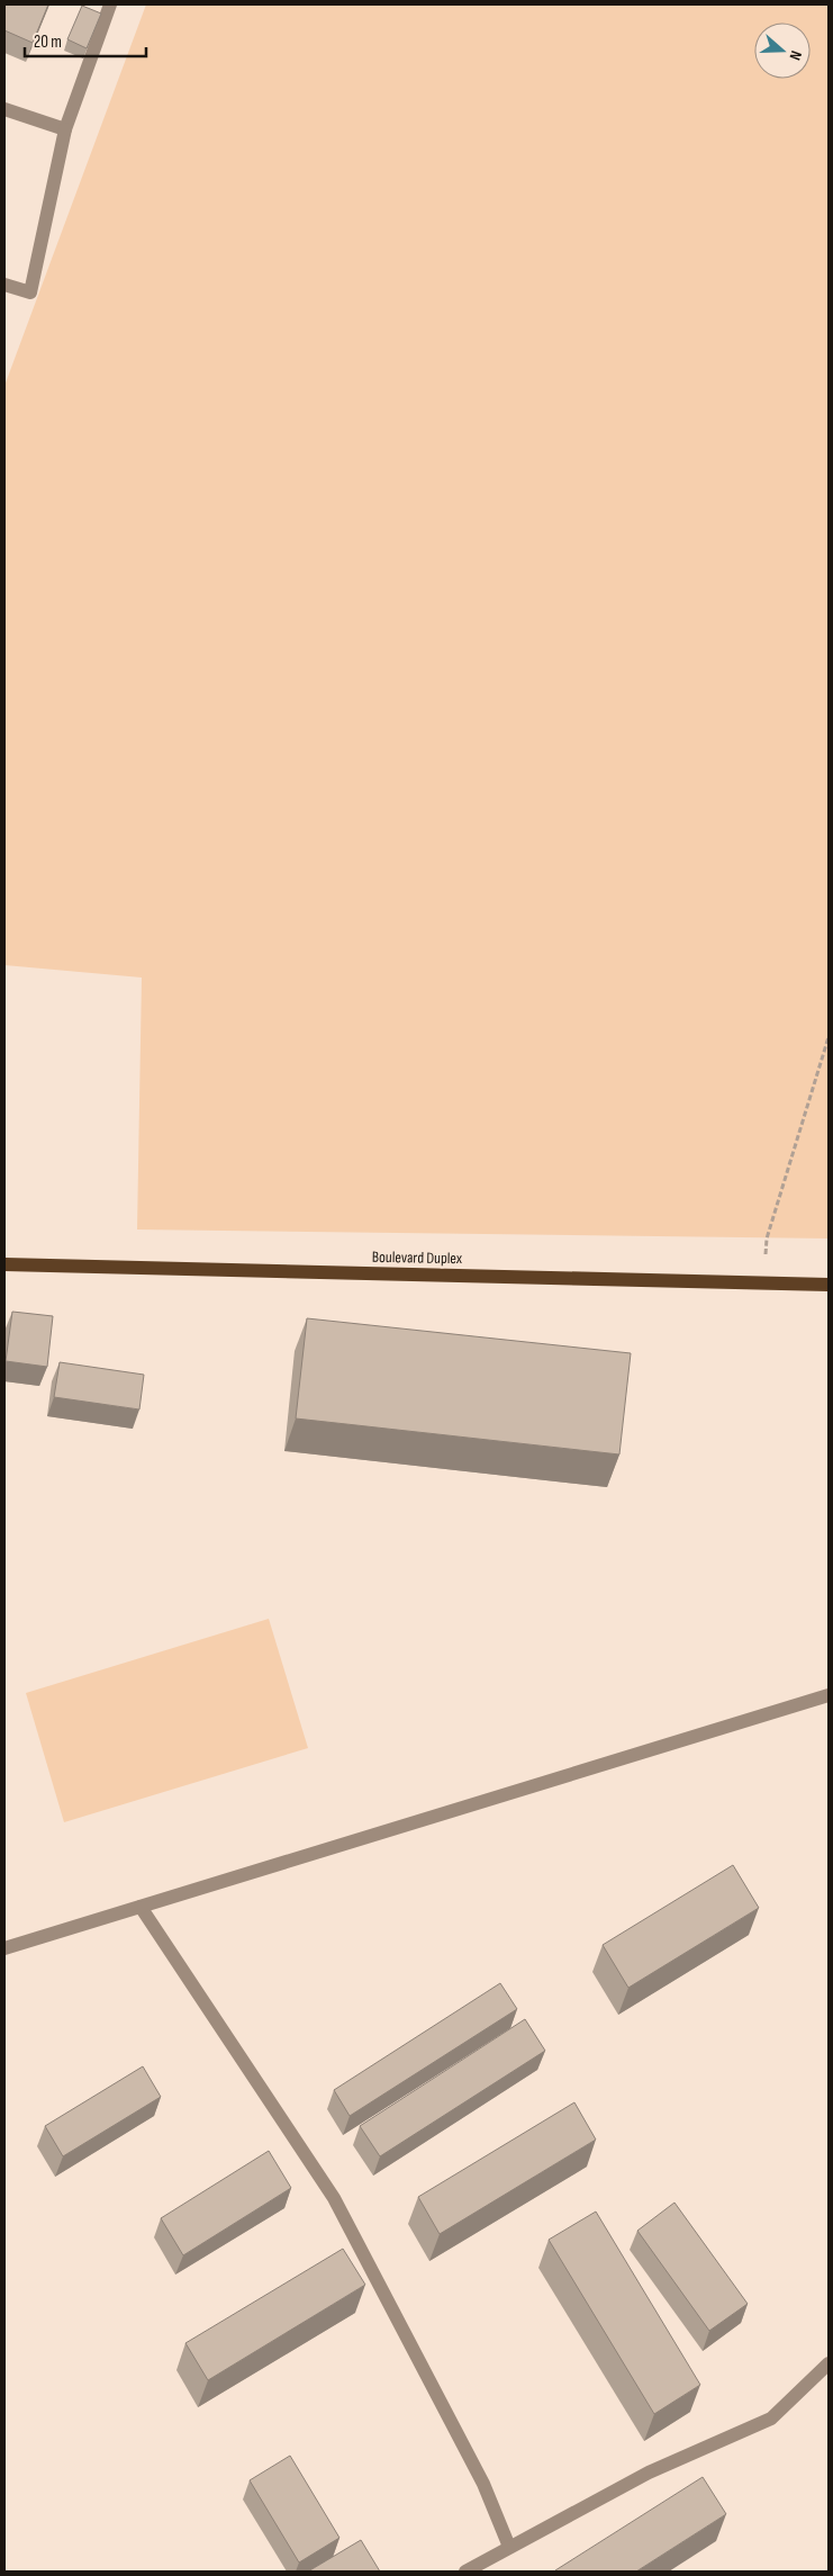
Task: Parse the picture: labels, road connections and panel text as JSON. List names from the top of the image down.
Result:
{
  "streets": {
    "main road": ["Boulevard Duplex"]
  },
  "scale_bar": "20 m",
  "north": "right"
}
